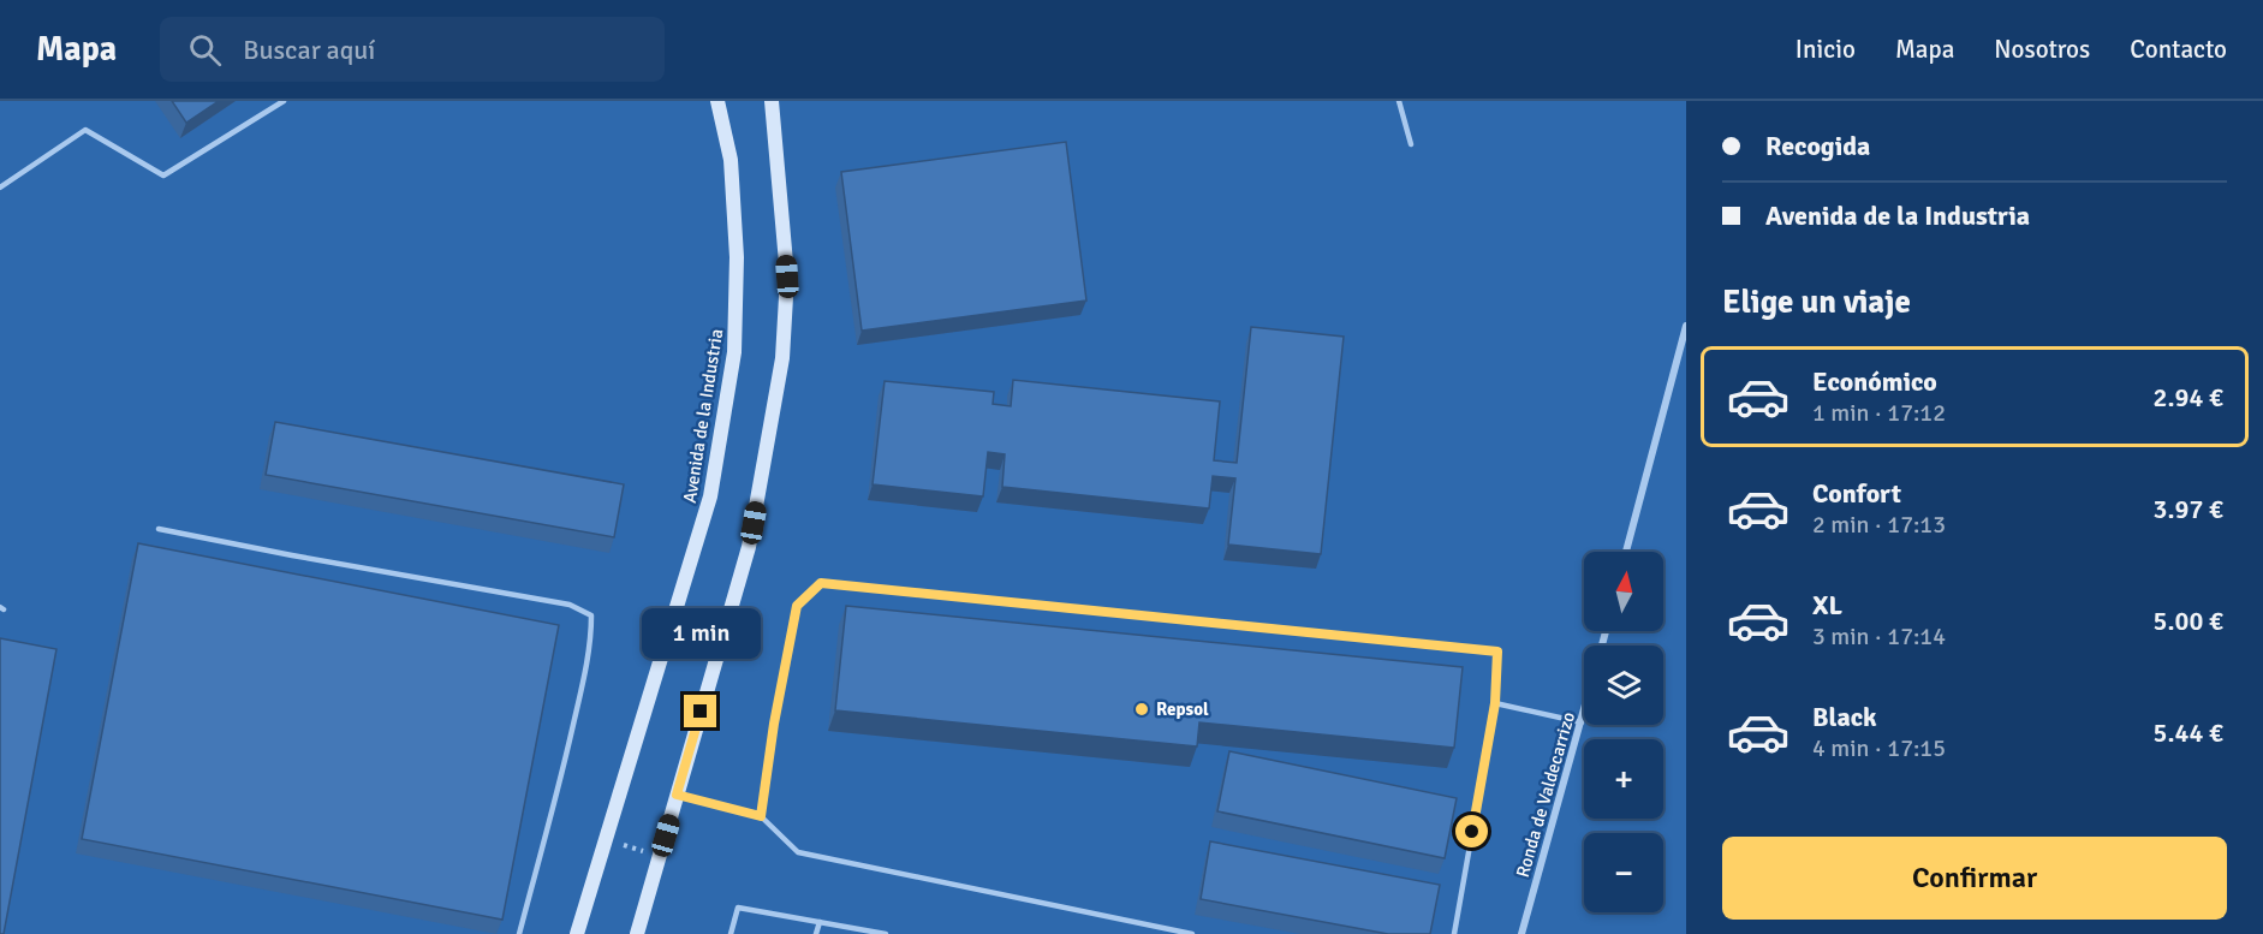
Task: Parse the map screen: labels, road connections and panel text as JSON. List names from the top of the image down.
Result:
{
  "streets": {
    "street": ["Avenida de la Industria", "Ronda de Valdecarrizo"]
  },
  "places": ["Repsol"],
  "north": "top",
  "page": {
    "header": "Mapa",
    "search": "Buscar aquí",
    "nav": [
      "Inicio",
      "Mapa",
      "Nosotros",
      "Contacto"
    ],
    "banner": ["Recogida", "Avenida de la Industria"],
    "heading": "Elige un viaje",
    "list": [
      {
        "name": "Económico",
        "note": "1 min · 17:12",
        "value": "2.94 €"
      },
      {
        "name": "Confort",
        "note": "2 min · 17:13",
        "value": "3.97 €"
      },
      {
        "name": "XL",
        "note": "3 min · 17:14",
        "value": "5.00 €"
      },
      {
        "name": "Black",
        "note": "4 min · 17:15",
        "value": "5.44 €"
      }
    ],
    "map_buttons": ["+", "−"],
    "bubble": "1 min",
    "buttons": "Confirmar"
  }
}
